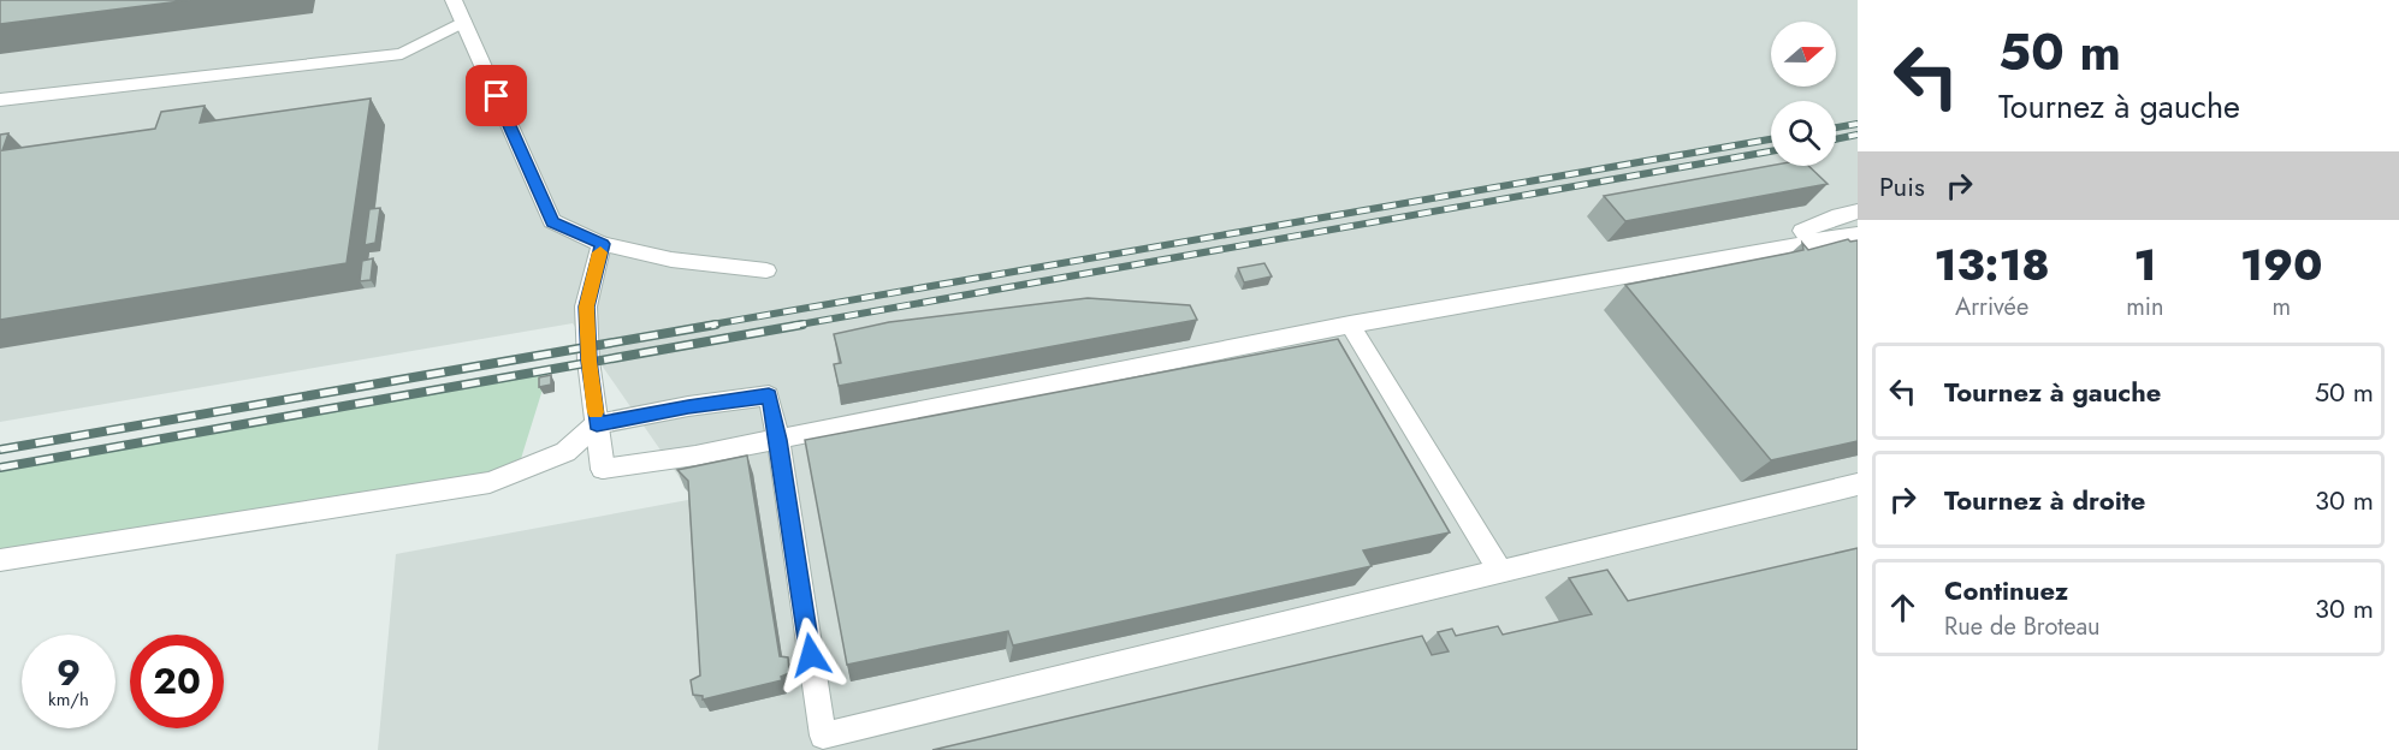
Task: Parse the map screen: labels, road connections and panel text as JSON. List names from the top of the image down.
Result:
{
  "north": "right",
  "page": {
    "turn": ["50 m", "Tournez à gauche"],
    "then": "Puis",
    "eta": [
      "13:18",
      "Arrivée",
      "1",
      "min",
      "190",
      "m"
    ],
    "list": [
      {
        "name": "Tournez à gauche",
        "value": "50 m"
      },
      {
        "name": "Tournez à droite",
        "value": "30 m"
      },
      {
        "name": "Continuez",
        "note": "Rue de Broteau",
        "value": "30 m"
      }
    ],
    "speed": "9 km/h",
    "limit": "20"
  }
}
